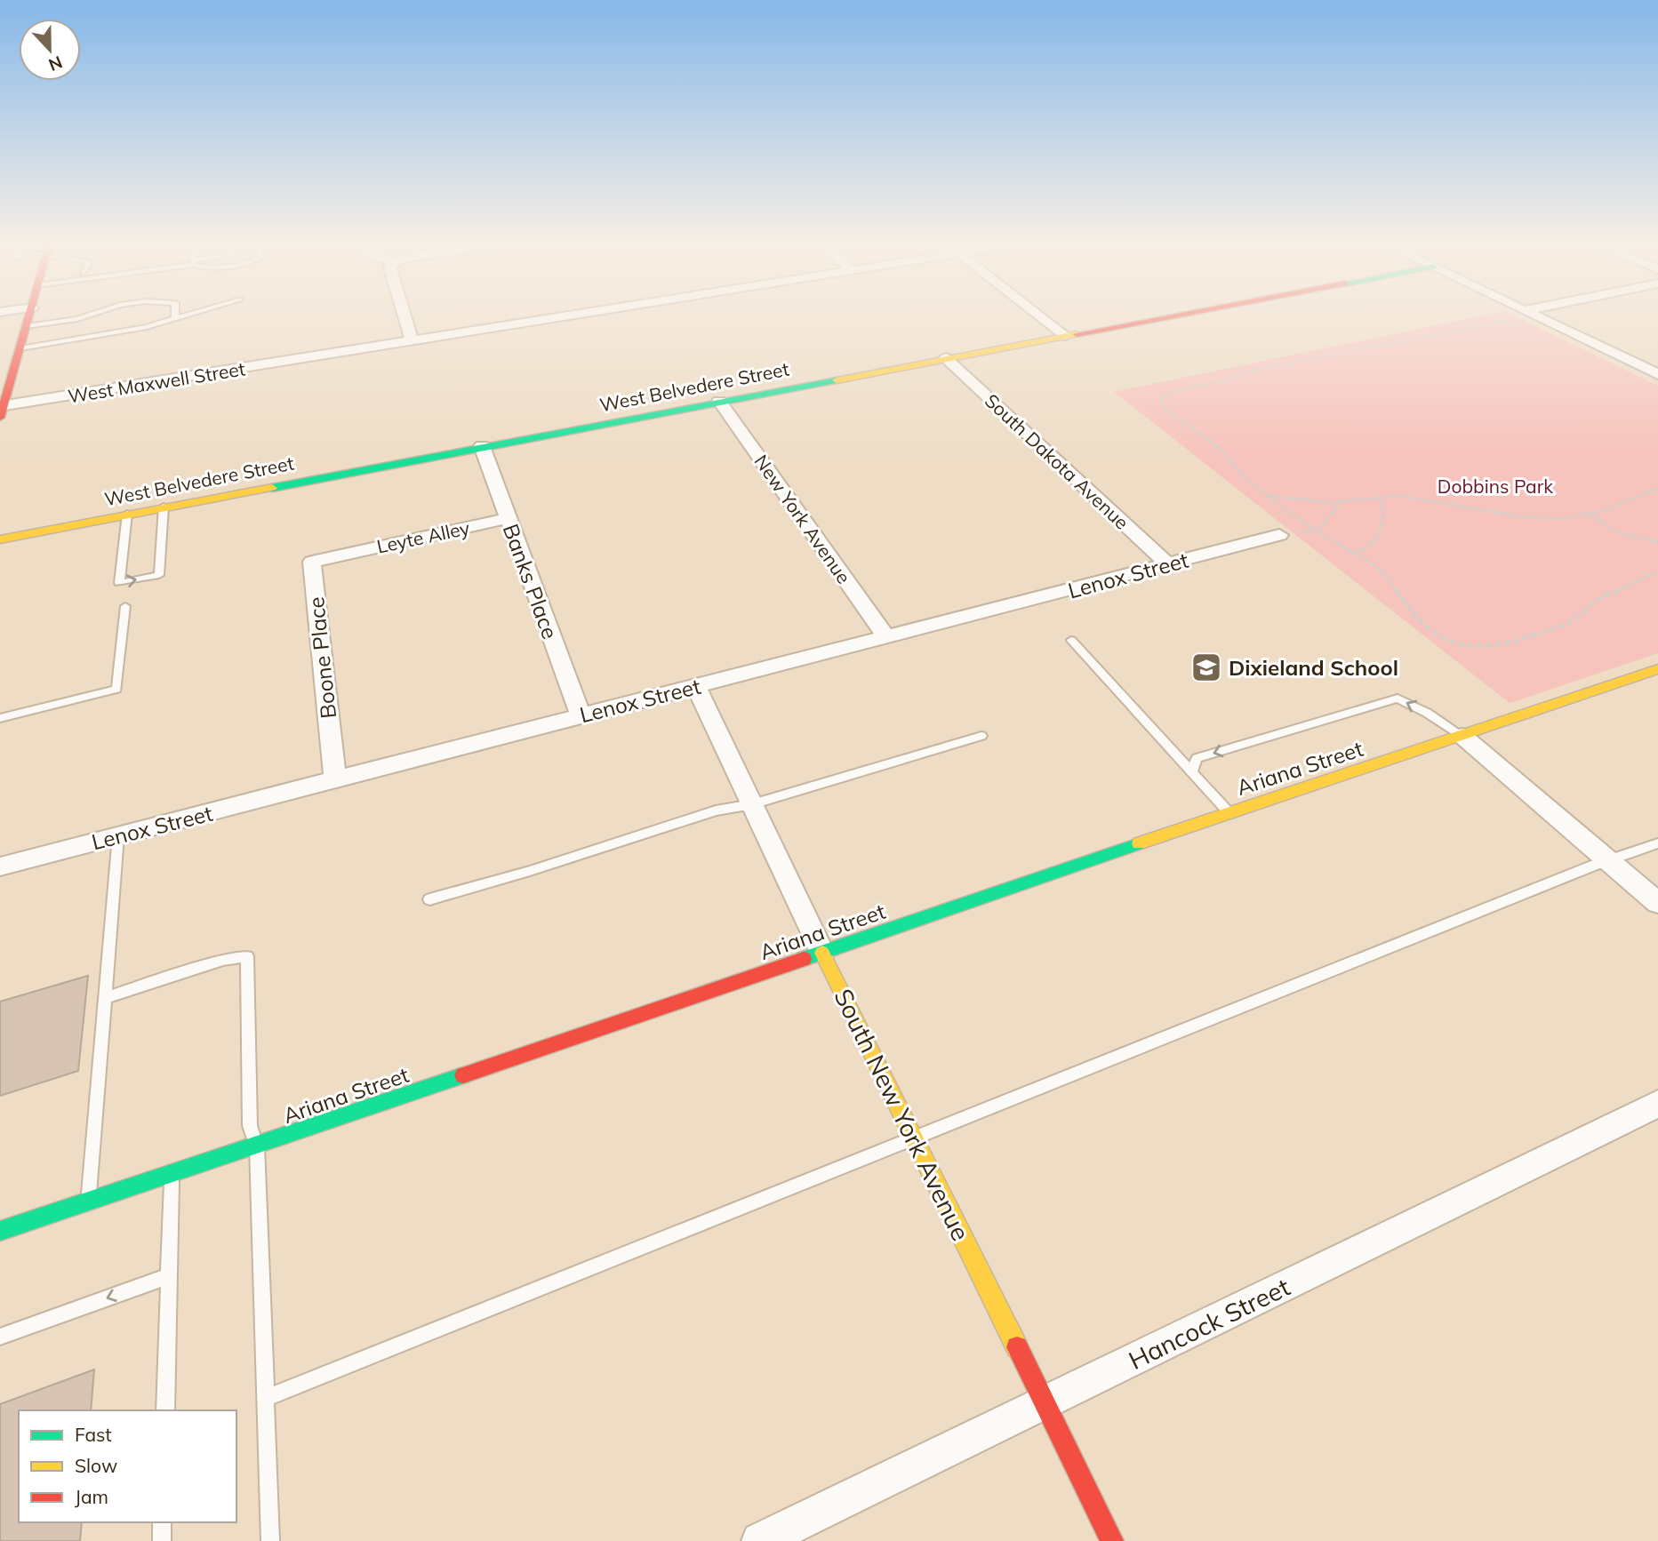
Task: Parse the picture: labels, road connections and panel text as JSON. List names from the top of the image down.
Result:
{
  "streets": {
    "street": [
      "West Maxwell Street",
      "West Belvedere Street",
      "South Dakota Avenue",
      "New York Avenue",
      "Leyte Alley",
      "Lenox Street",
      "Banks Place",
      "Boone Place",
      "Ariana Street",
      "South New York Avenue",
      "Hancock Street"
    ]
  },
  "crossings": [
    ["West Belvedere Street", "South Dakota Avenue"],
    ["West Belvedere Street", "New York Avenue"],
    ["West Belvedere Street", "Banks Place"],
    ["South Dakota Avenue", "Lenox Street"],
    ["New York Avenue", "Lenox Street"],
    ["Leyte Alley", "Banks Place"],
    ["Leyte Alley", "Boone Place"],
    ["Lenox Street", "Banks Place"],
    ["Lenox Street", "Boone Place"],
    ["Lenox Street", "South New York Avenue"],
    ["Ariana Street", "South New York Avenue"],
    ["South New York Avenue", "Hancock Street"]
  ],
  "parks": ["Dobbins Park"],
  "places": {
    "school or university": ["Dixieland School"]
  },
  "legend": ["Fast", "Slow", "Jam"],
  "north": "bottom"
}
